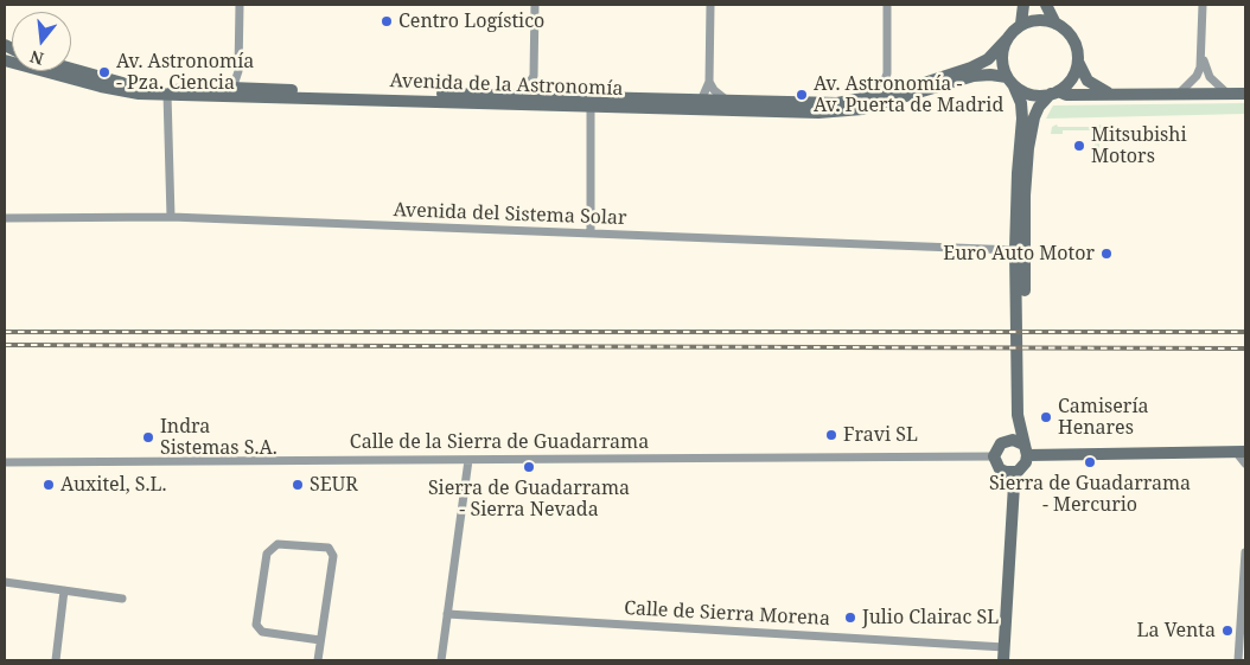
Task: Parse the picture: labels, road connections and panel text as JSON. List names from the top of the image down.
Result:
{
  "streets": {
    "street": [
      "Avenida de la Astronomía",
      "Avenida del Sistema Solar",
      "Calle de la Sierra de Guadarrama",
      "Calle de Sierra Morena"
    ]
  },
  "places": [
    "Centro Logístico",
    "Av. Astronomía - Pza. Ciencia",
    "Av. Astronomía - Av. Puerta de Madrid",
    "Mitsubishi Motors",
    "Euro Auto Motor",
    "Camisería Henares",
    "Fravi SL",
    "Indra Sistemas S.A.",
    "Sierra de Guadarrama - Mercurio",
    "Sierra de Guadarrama - Sierra Nevada",
    "Auxitel, S.L.",
    "SEUR",
    "Julio Clairac SL",
    "La Venta"
  ],
  "north": "bottom"
}
